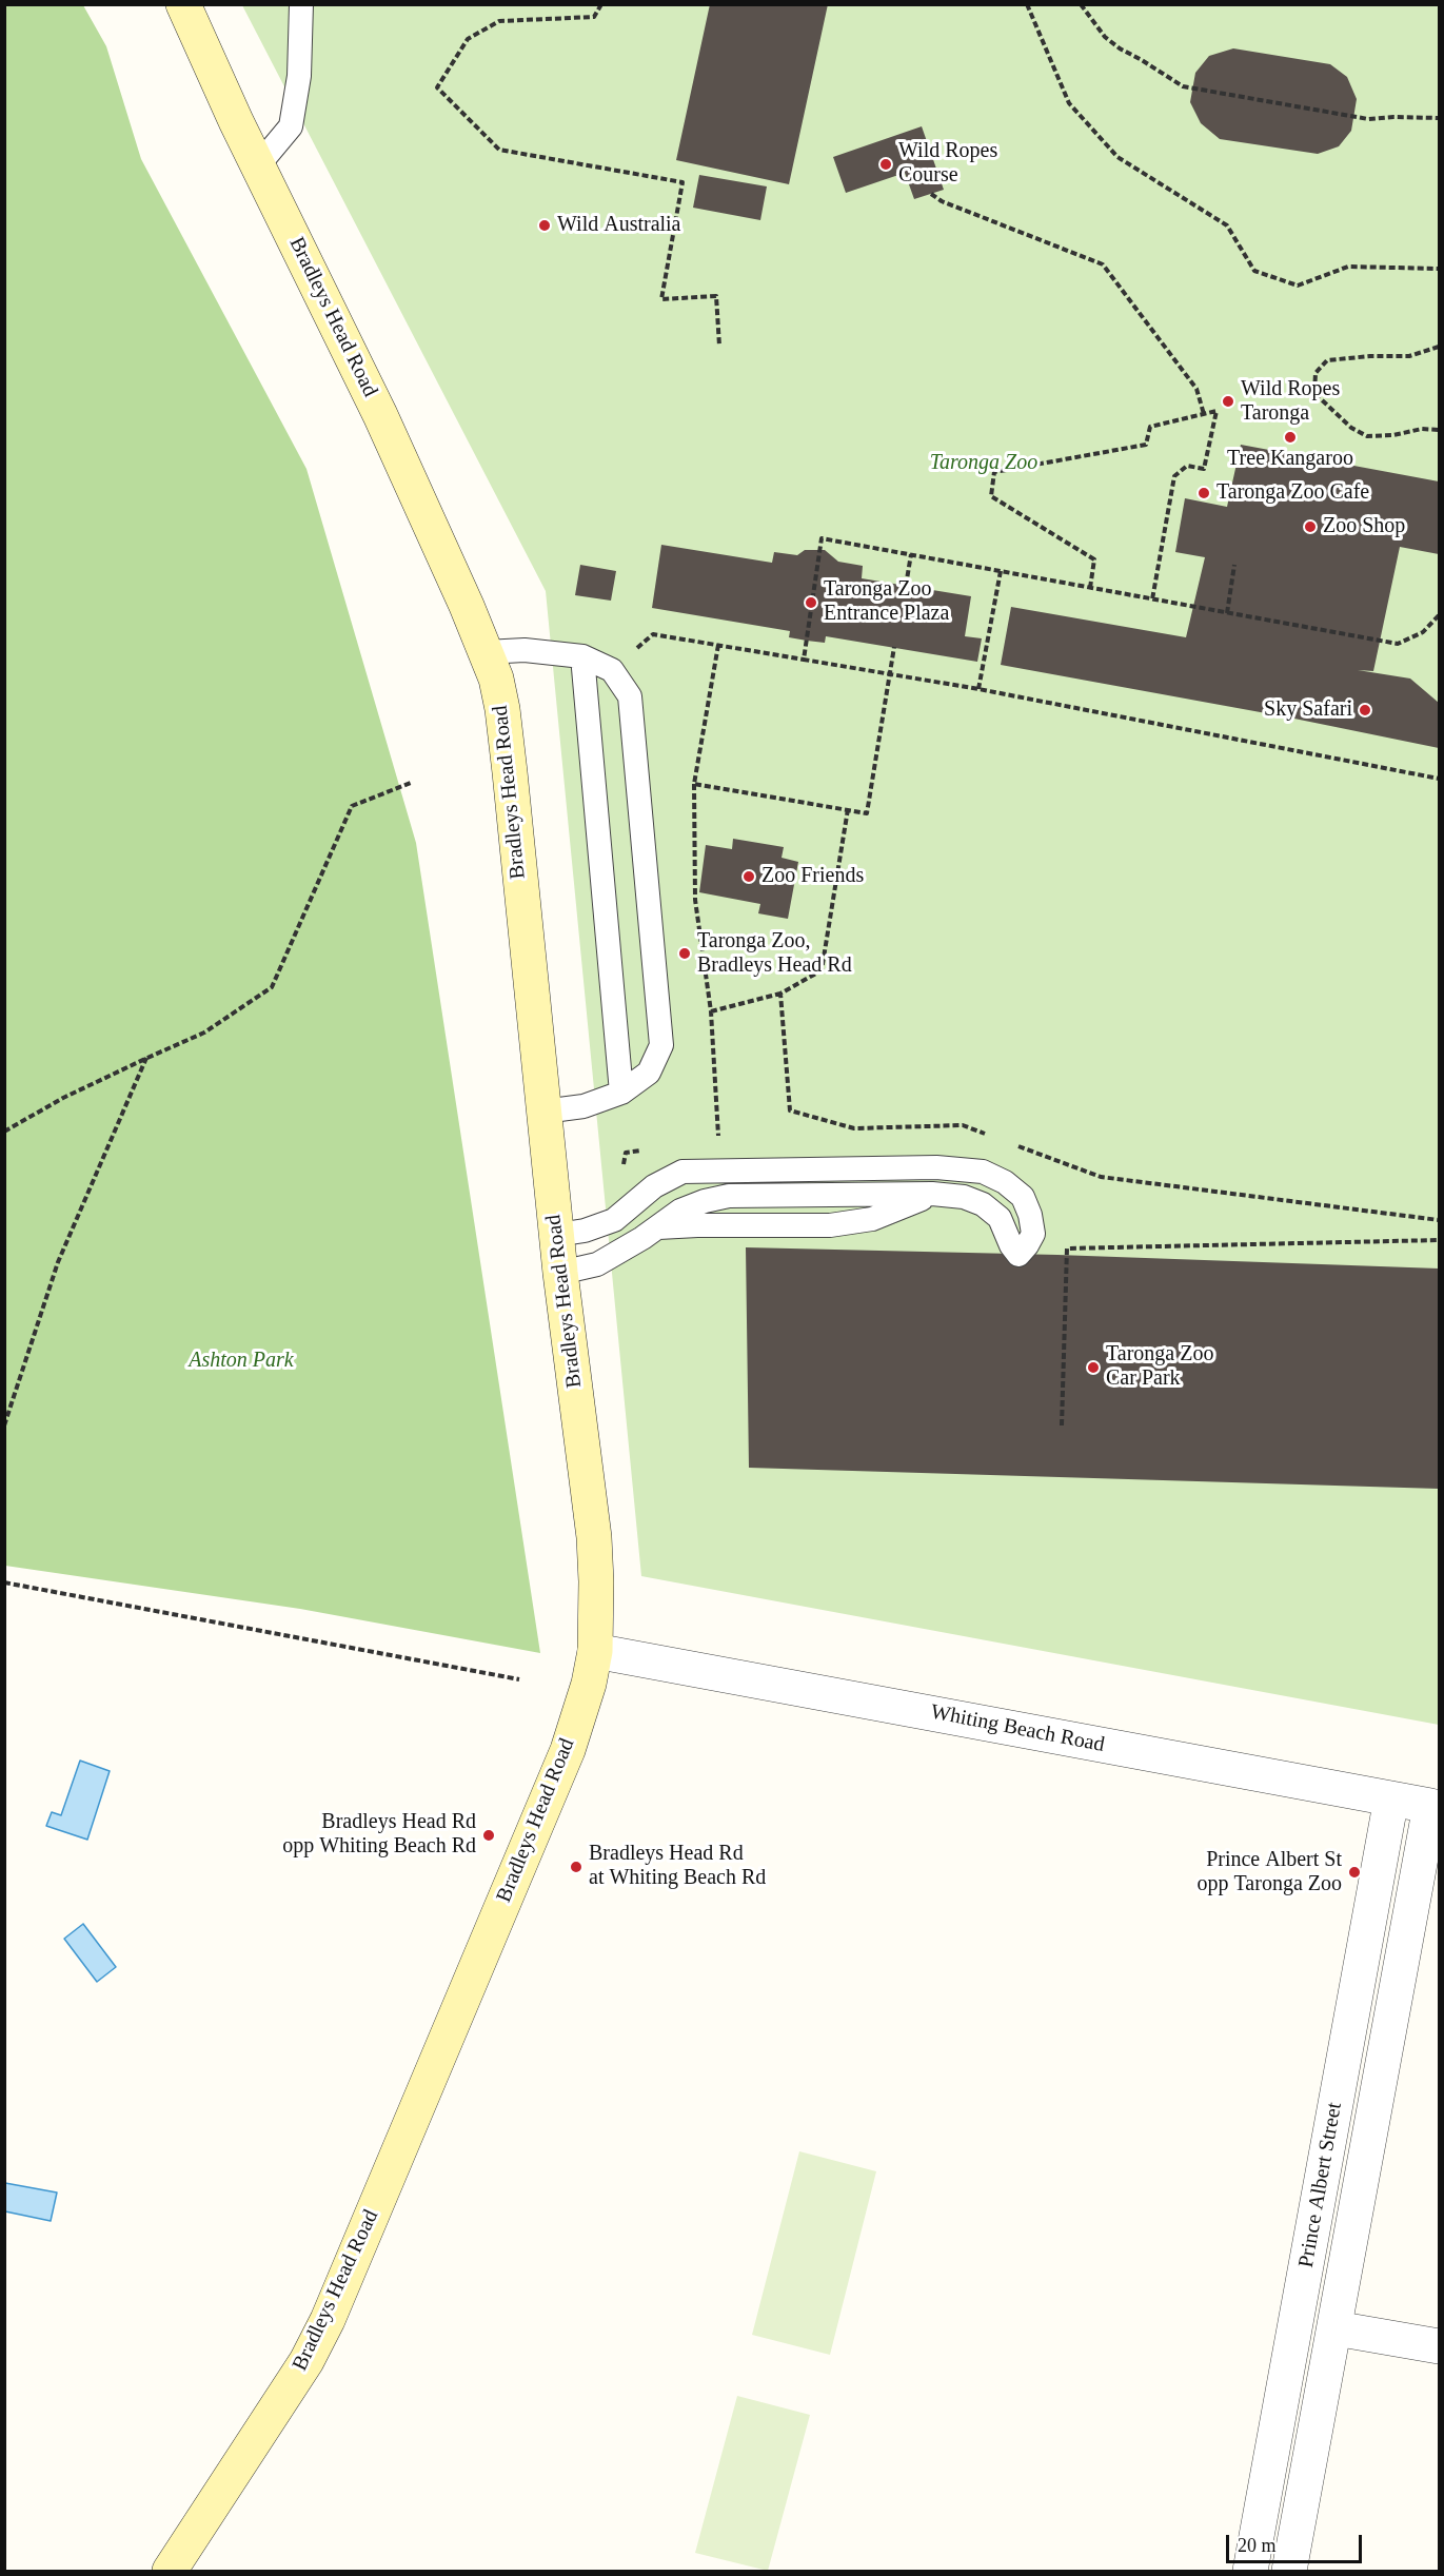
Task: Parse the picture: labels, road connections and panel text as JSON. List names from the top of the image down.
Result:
{
  "streets": {
    "main road": ["Bradleys Head Road"],
    "street": ["Whiting Beach Road", "Prince Albert Street"]
  },
  "crossings": [
    ["Bradleys Head Road", "Whiting Beach Road"],
    ["Whiting Beach Road", "Prince Albert Street"]
  ],
  "parks": ["Taronga Zoo", "Ashton Park"],
  "places": [
    "Wild Ropes Course",
    "Wild Australia",
    "Wild Ropes Taronga",
    "Tree Kangaroo",
    "Taronga Zoo Cafe",
    "Zoo Shop",
    "Taronga Zoo Entrance Plaza",
    "Sky Safari",
    "Zoo Friends",
    "Taronga Zoo, Bradleys Head Rd",
    "Taronga Zoo Car Park",
    "Bradleys Head Rd opp Whiting Beach Rd",
    "Bradleys Head Rd at Whiting Beach Rd",
    "Prince Albert St opp Taronga Zoo"
  ],
  "scale_bar": "20 m"
}
